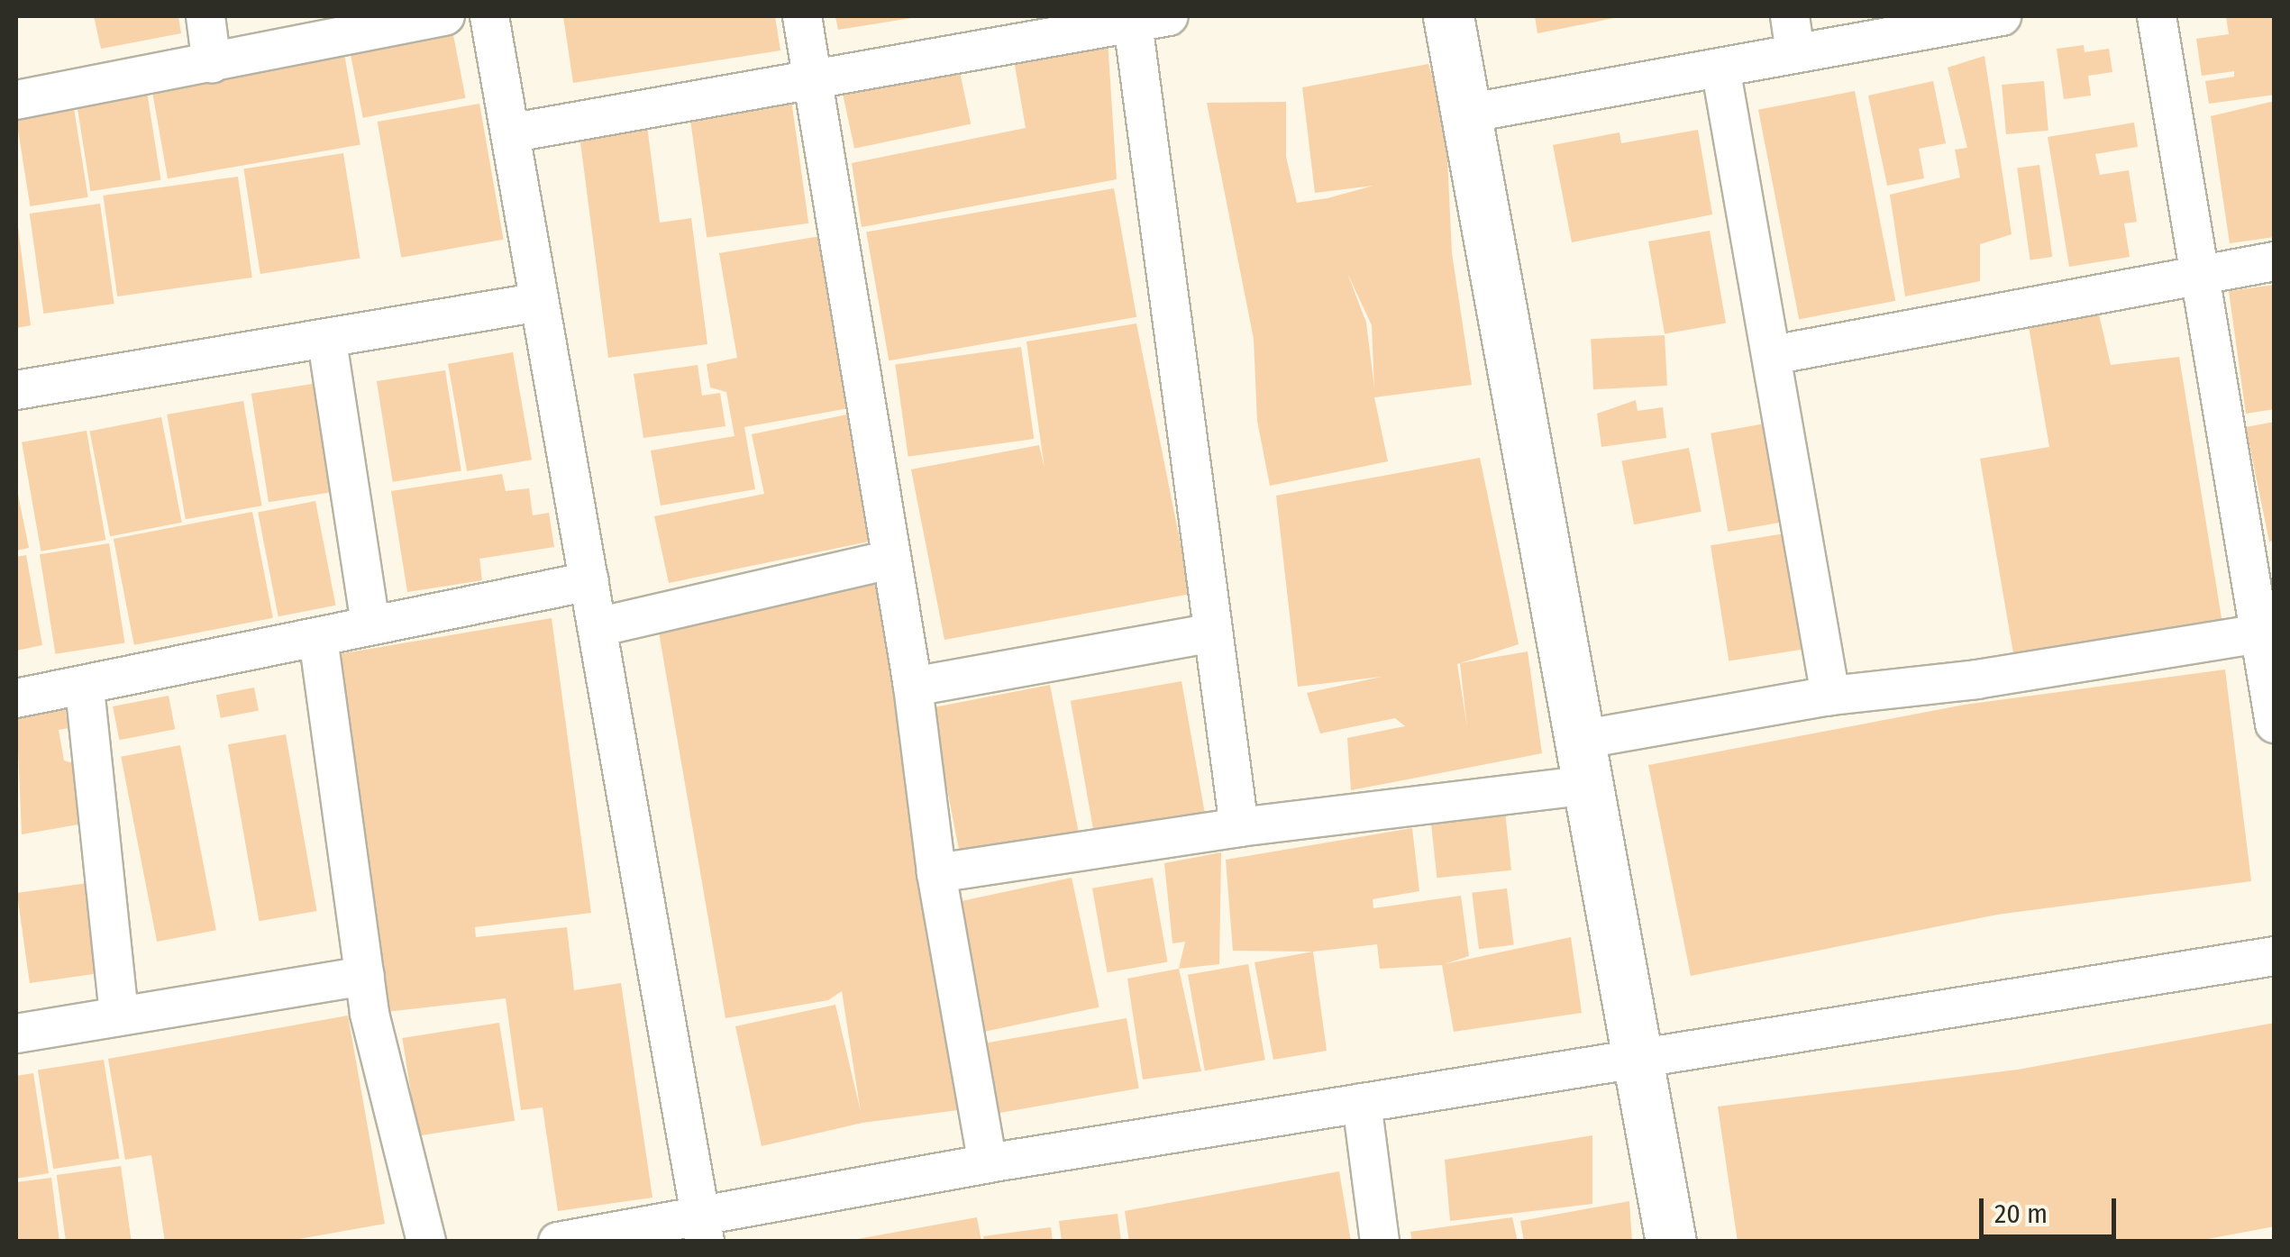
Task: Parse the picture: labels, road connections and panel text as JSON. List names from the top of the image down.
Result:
{
  "scale_bar": "20 m"
}
